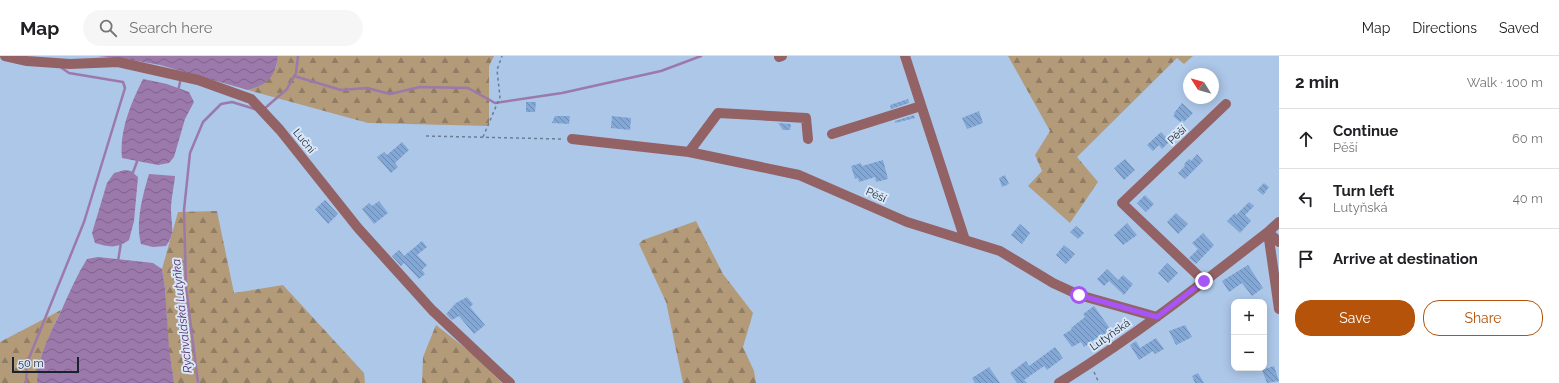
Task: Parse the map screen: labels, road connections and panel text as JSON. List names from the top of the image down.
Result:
{
  "streets": {
    "street": ["Pěší", "Luční", "Lutyňská"]
  },
  "crossings": [
    ["Pěší", "Lutyňská"]
  ],
  "water": ["Rychvaldská Lutyňka"],
  "scale_bar": "50 m",
  "north": "top left",
  "page": {
    "header": "Map",
    "search": "Search here",
    "nav": ["Map", "Directions", "Saved"],
    "heading": ["2 min", "Walk · 100 m"],
    "list": [
      ["Continue", "Pěší", "60 m"],
      ["Turn left", "Lutyňská", "40 m"],
      "Arrive at destination"
    ],
    "buttons": ["Save", "Share"],
    "map_buttons": ["+", "−"],
    "scale": "50 m"
  }
}
